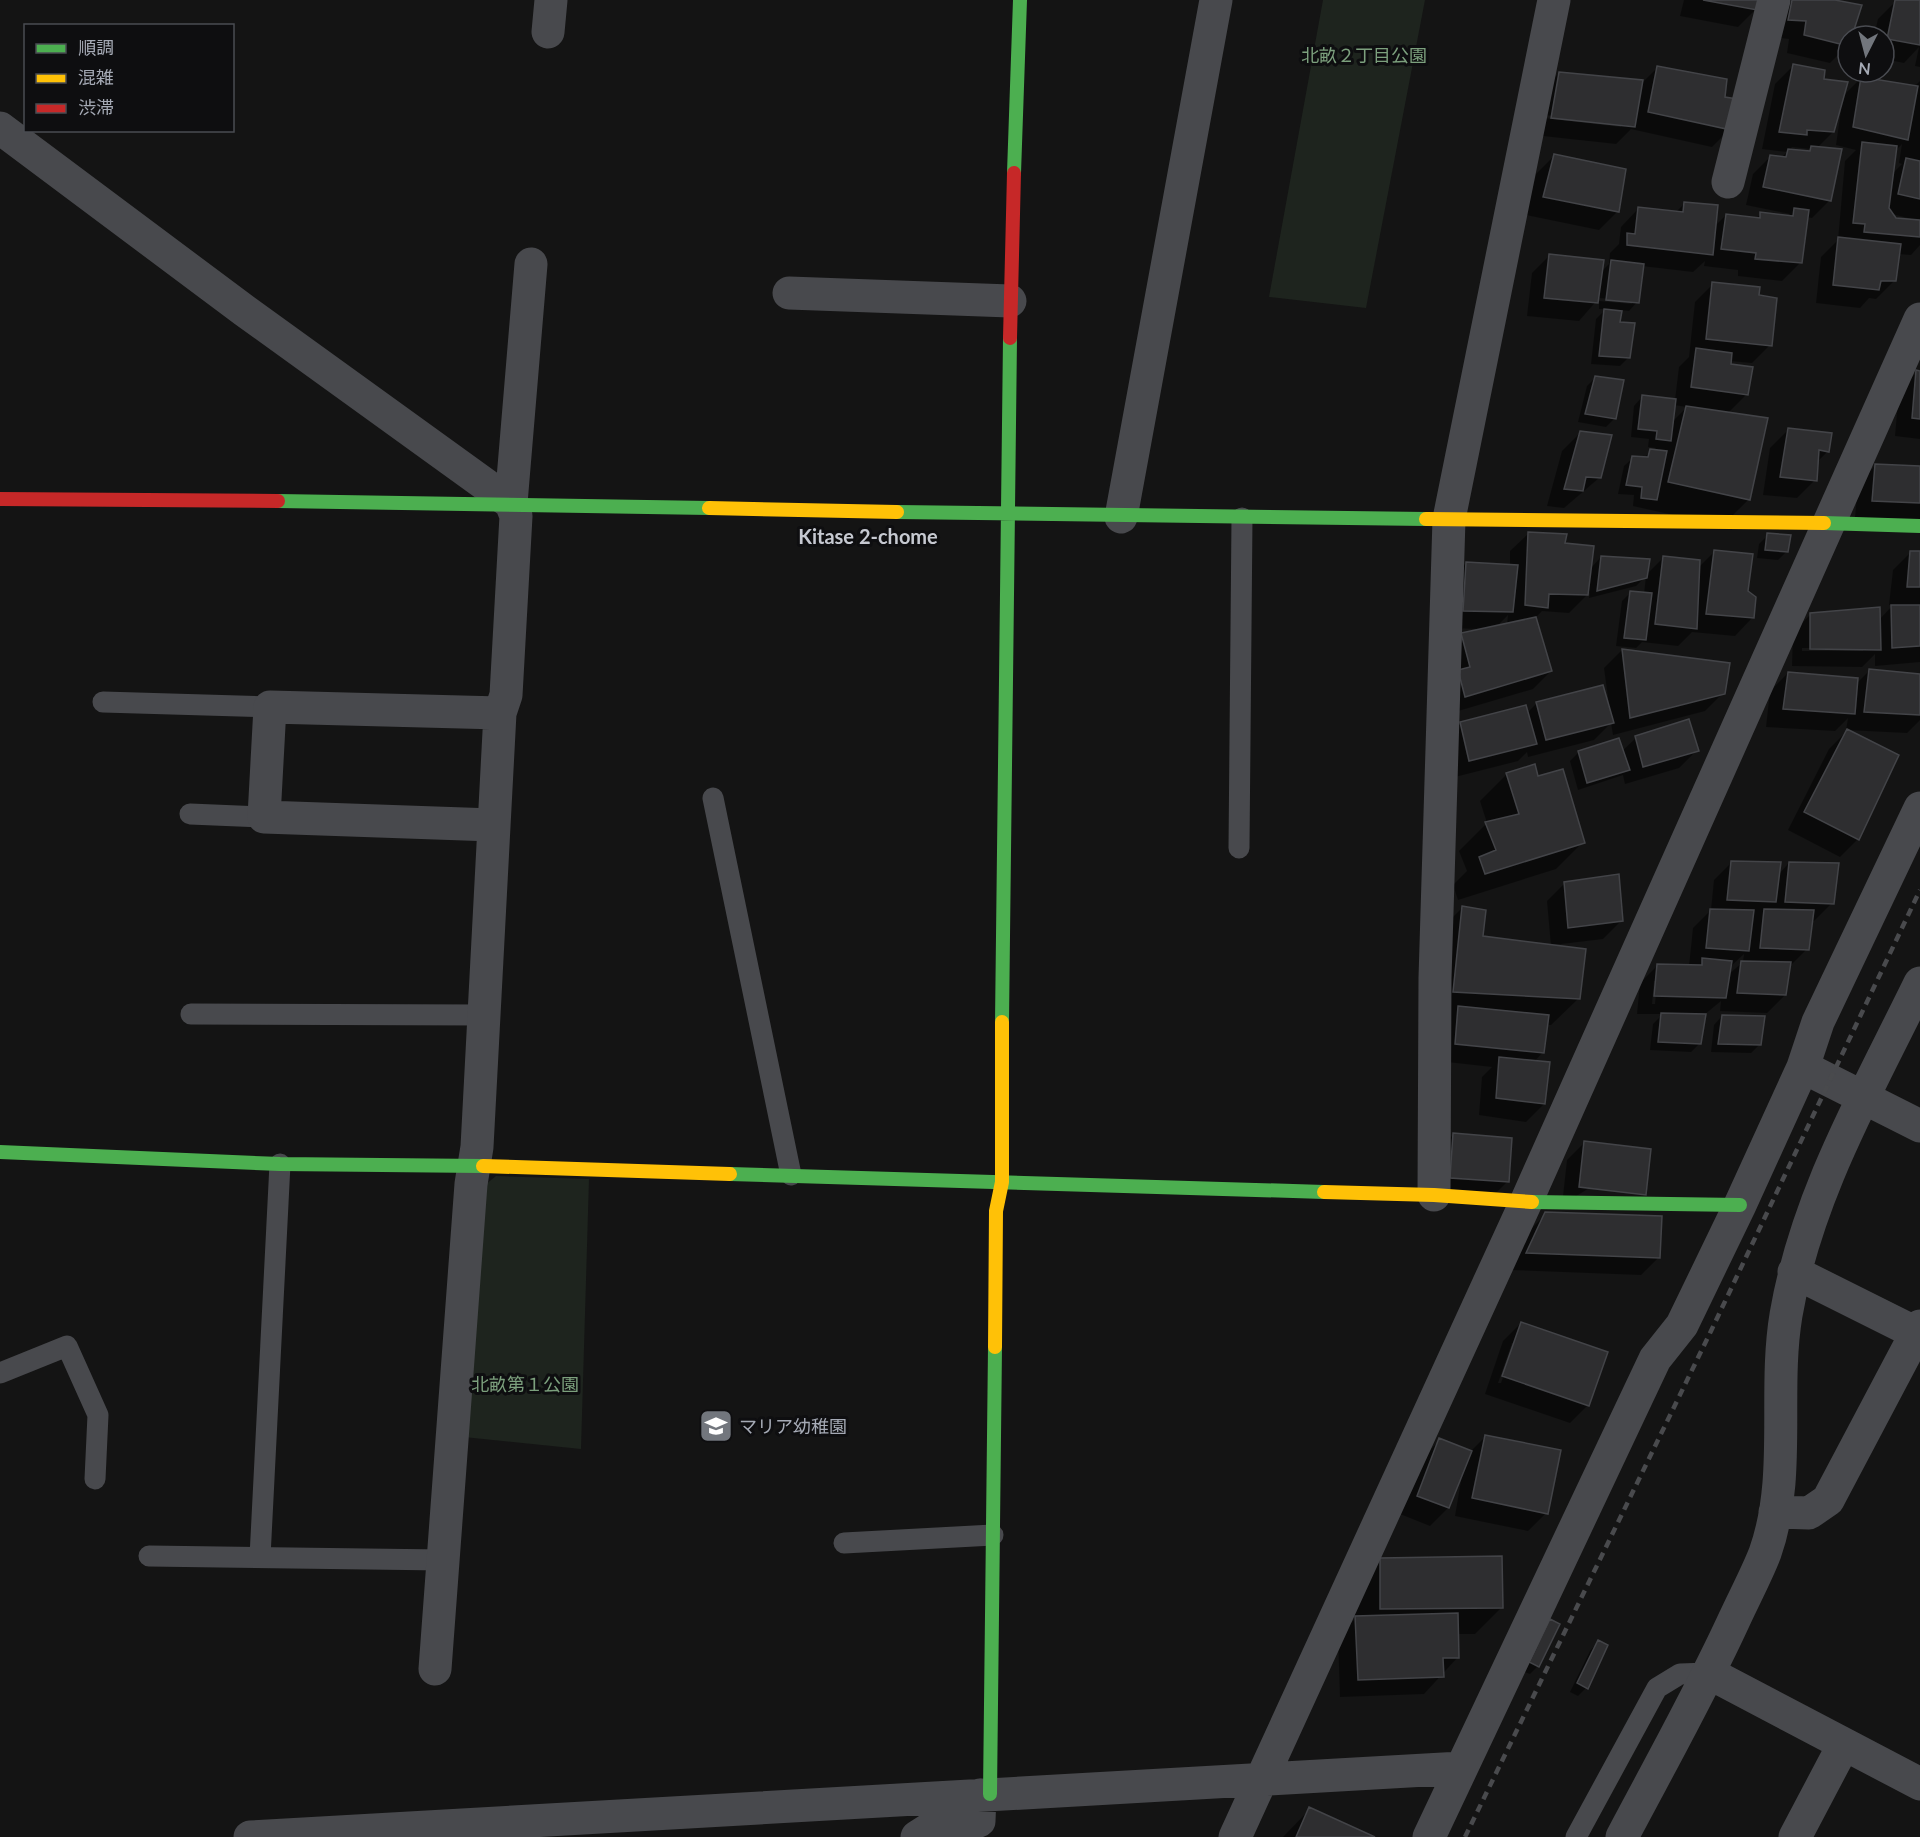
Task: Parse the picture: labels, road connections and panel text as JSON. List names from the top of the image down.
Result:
{
  "districts": ["Kitase 2-chome"],
  "parks": ["北畝２丁目公園", "北畝第１公園"],
  "places": {
    "school or university": ["マリア幼稚園"]
  },
  "legend": ["順調", "混雑", "渋滞"],
  "north": "bottom"
}
